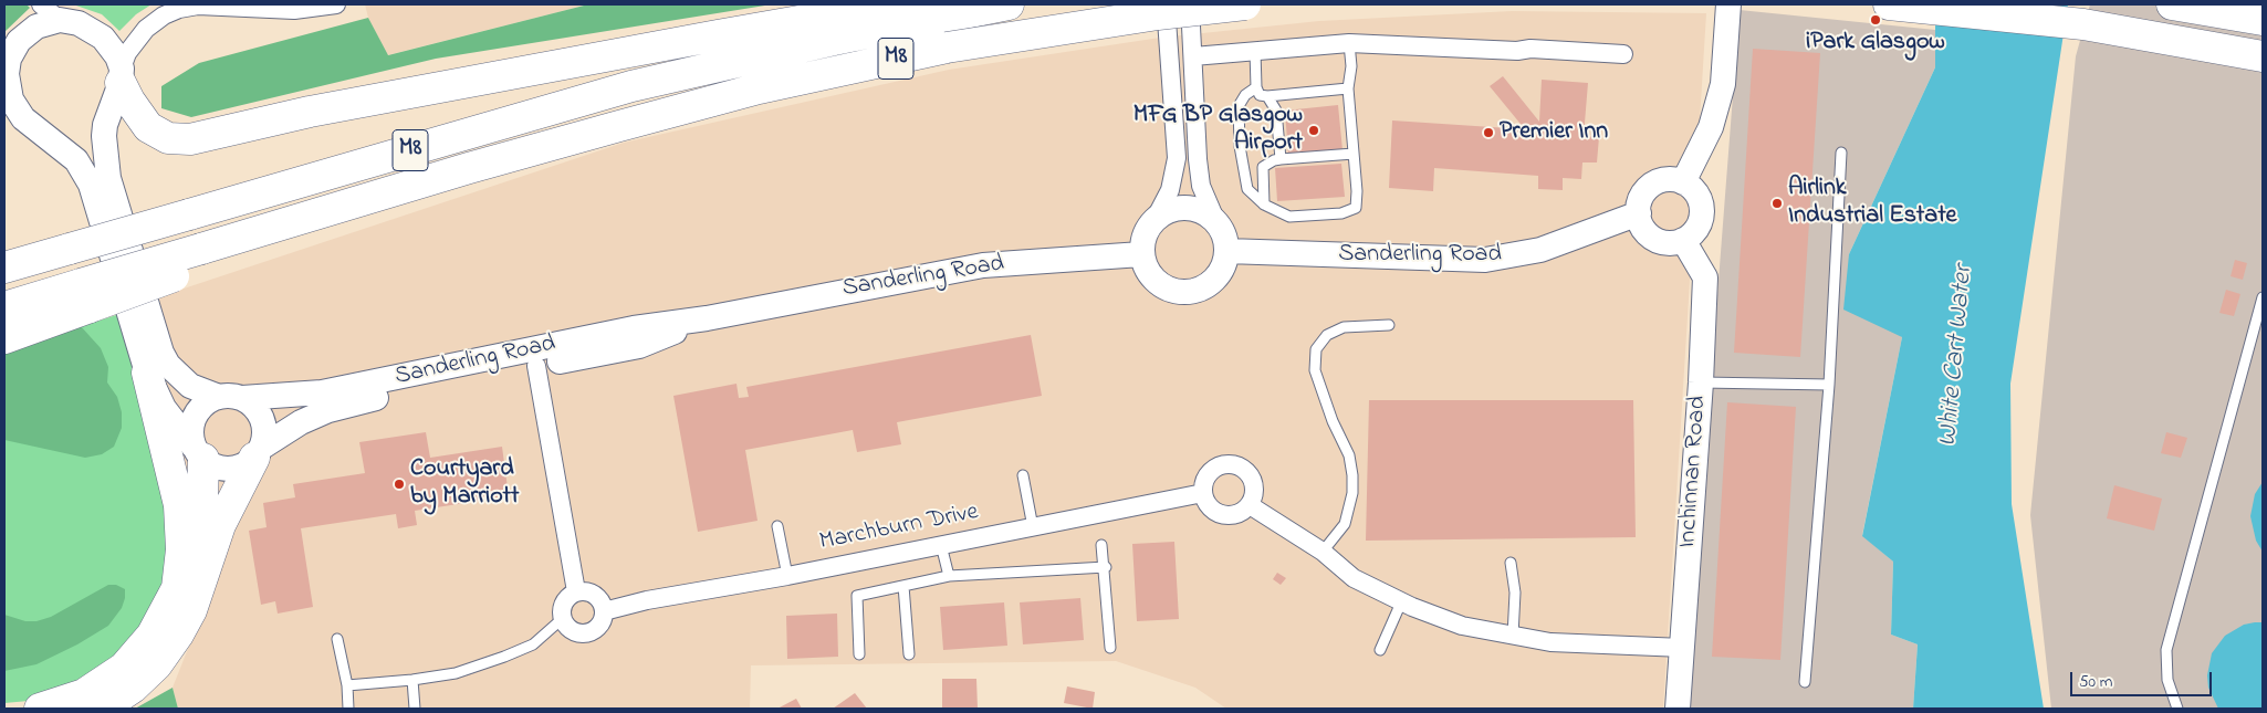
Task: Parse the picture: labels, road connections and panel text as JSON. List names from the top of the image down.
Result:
{
  "streets": {
    "highway": ["M8"],
    "street": ["Sanderling Road", "Inchinnan Road", "Marchburn Drive"]
  },
  "crossings": [
    ["Sanderling Road", "Inchinnan Road"]
  ],
  "water": ["White Cart Water"],
  "places": [
    "iPark Glasgow",
    "MFG BP Glasgow Airport",
    "Premier Inn",
    "Airlink Industrial Estate",
    "Courtyard by Marriott"
  ],
  "scale_bar": "50 m"
}
